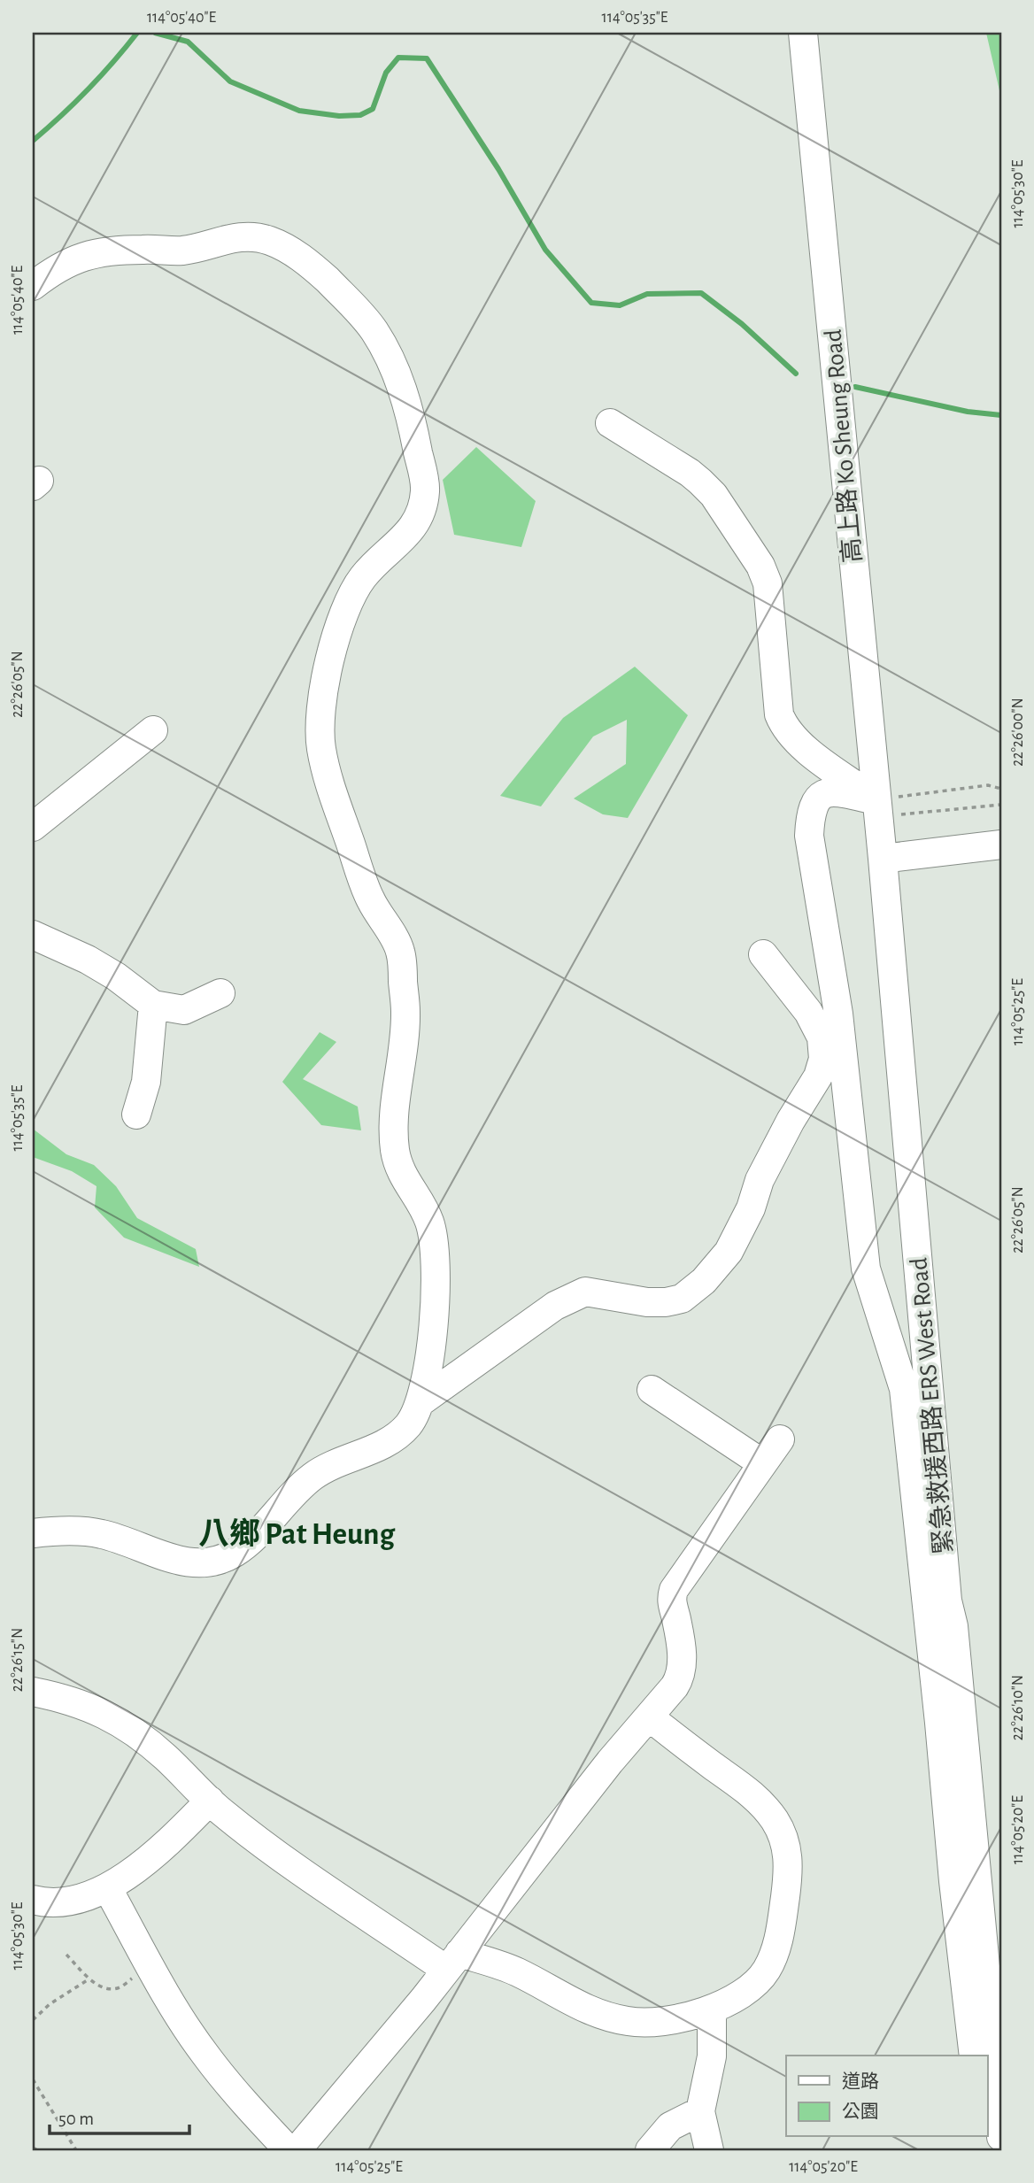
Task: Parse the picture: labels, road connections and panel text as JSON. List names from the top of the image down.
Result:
{
  "streets": {
    "street": ["高上路 Ko Sheung Road", "緊急救援西路 ERS West Road"]
  },
  "crossings": [
    ["高上路 Ko Sheung Road", "緊急救援西路 ERS West Road"]
  ],
  "districts": ["八鄉 Pat Heung"],
  "legend": ["道路", "公園"],
  "scale_bar": "50 m",
  "coordinates": [
    "114°05'40\"E",
    "114°05'35\"E",
    "114°05'30\"E",
    "22°26'05\"N",
    "22°26'00\"N",
    "114°05'25\"E",
    "22°26'15\"N",
    "22°26'10\"N",
    "114°05'20\"E"
  ]
}
